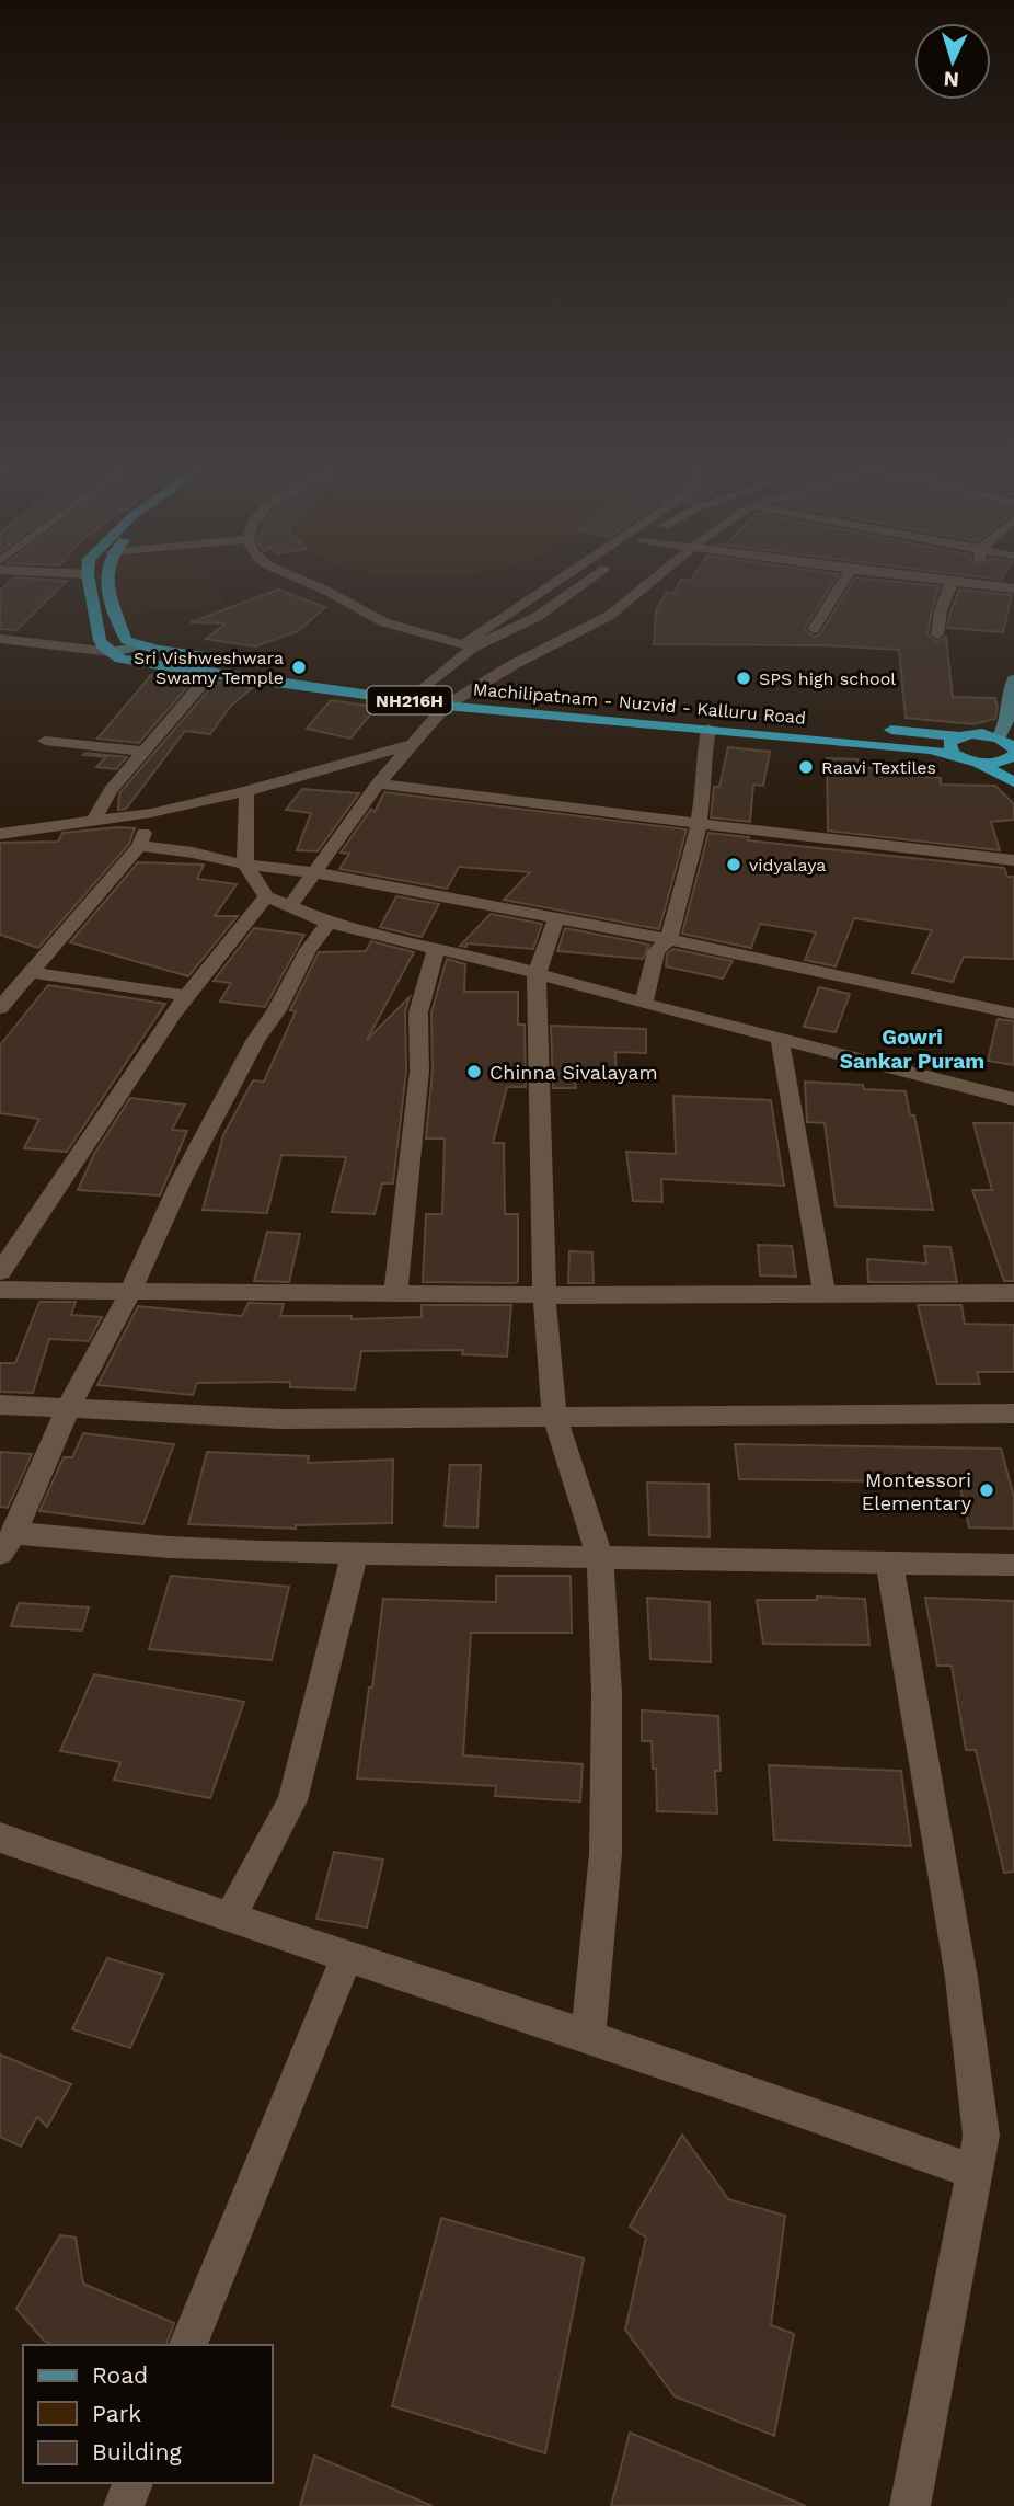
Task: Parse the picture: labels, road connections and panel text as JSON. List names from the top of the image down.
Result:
{
  "streets": {
    "highway": ["NH216H", "Machilipatnam - Nuzvid - Kalluru Road"]
  },
  "crossings": [
    ["NH216H", "Machilipatnam - Nuzvid - Kalluru Road"]
  ],
  "districts": ["Gowri Sankar Puram"],
  "places": [
    "Sri Vishweshwara Swamy Temple",
    "SPS high school",
    "Raavi Textiles",
    "vidyalaya",
    "Chinna Sivalayam",
    "Montessori Elementary"
  ],
  "legend": ["Road", "Park", "Building"],
  "north": "bottom"
}
